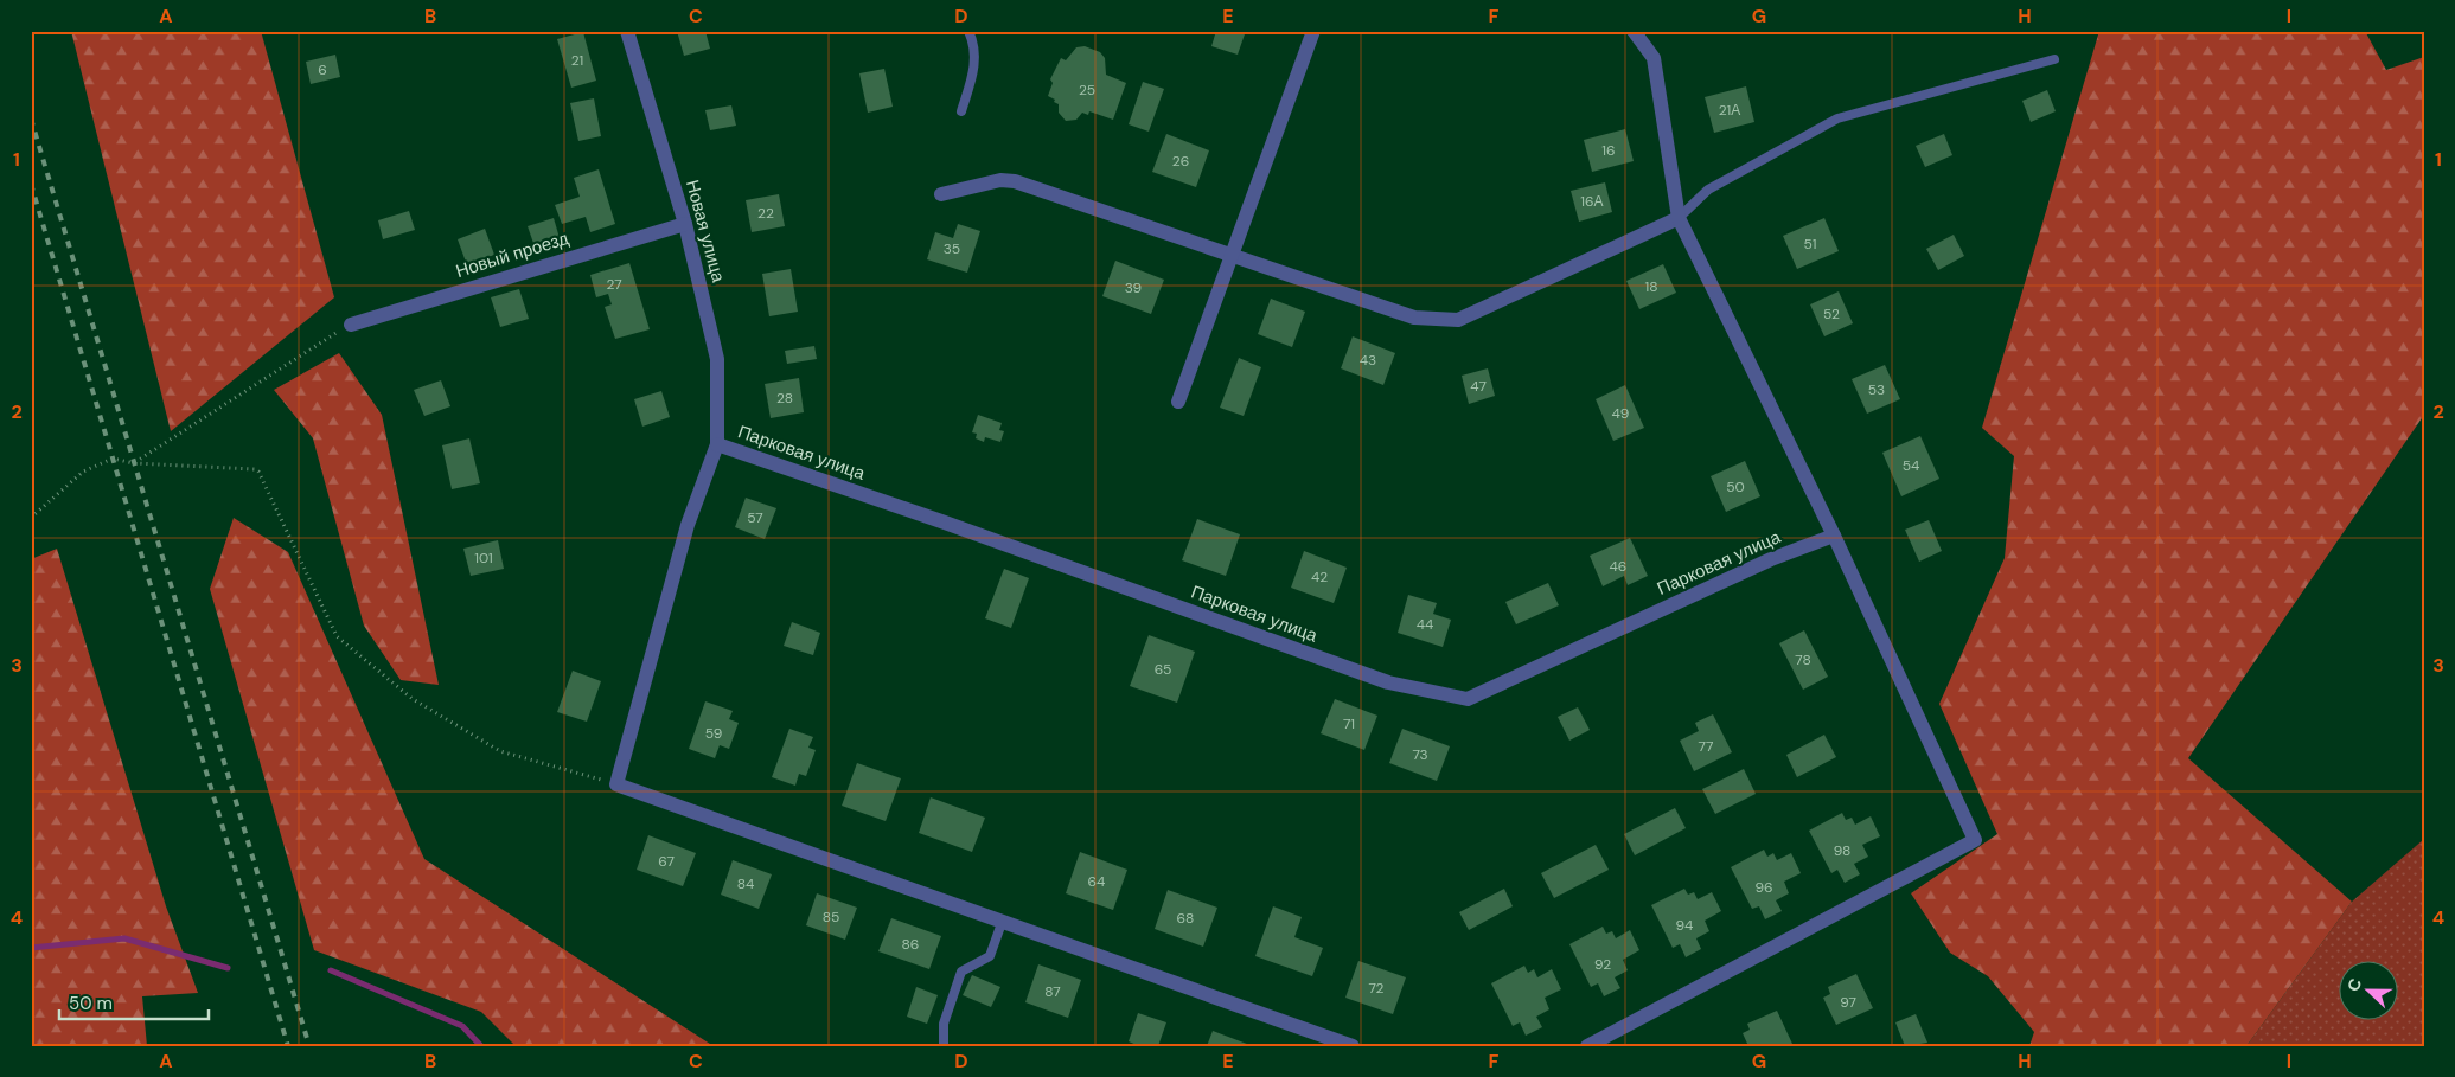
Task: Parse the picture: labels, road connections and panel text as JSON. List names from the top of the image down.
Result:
{
  "streets": {
    "street": ["Новая улица", "Новый проезд", "Парковая улица"]
  },
  "crossings": [
    ["Новая улица", "Новый проезд"],
    ["Новая улица", "Парковая улица"]
  ],
  "house_numbers": [
    "21",
    "6",
    "25",
    "21А",
    "16",
    "26",
    "16А",
    "22",
    "51",
    "35",
    "27",
    "18",
    "39",
    "52",
    "43",
    "47",
    "53",
    "28",
    "49",
    "54",
    "50",
    "57",
    "101",
    "46",
    "42",
    "44",
    "78",
    "65",
    "71",
    "59",
    "77",
    "73",
    "98",
    "67",
    "64",
    "84",
    "96",
    "85",
    "68",
    "94",
    "86",
    "92",
    "72",
    "87",
    "97"
  ],
  "scale_bar": "50 m",
  "north": "left",
  "grid": {
    "columns": [
      "A",
      "B",
      "C",
      "D",
      "E",
      "F",
      "G",
      "H",
      "I"
    ],
    "rows": [
      "1",
      "2",
      "3",
      "4"
    ]
  }
}
